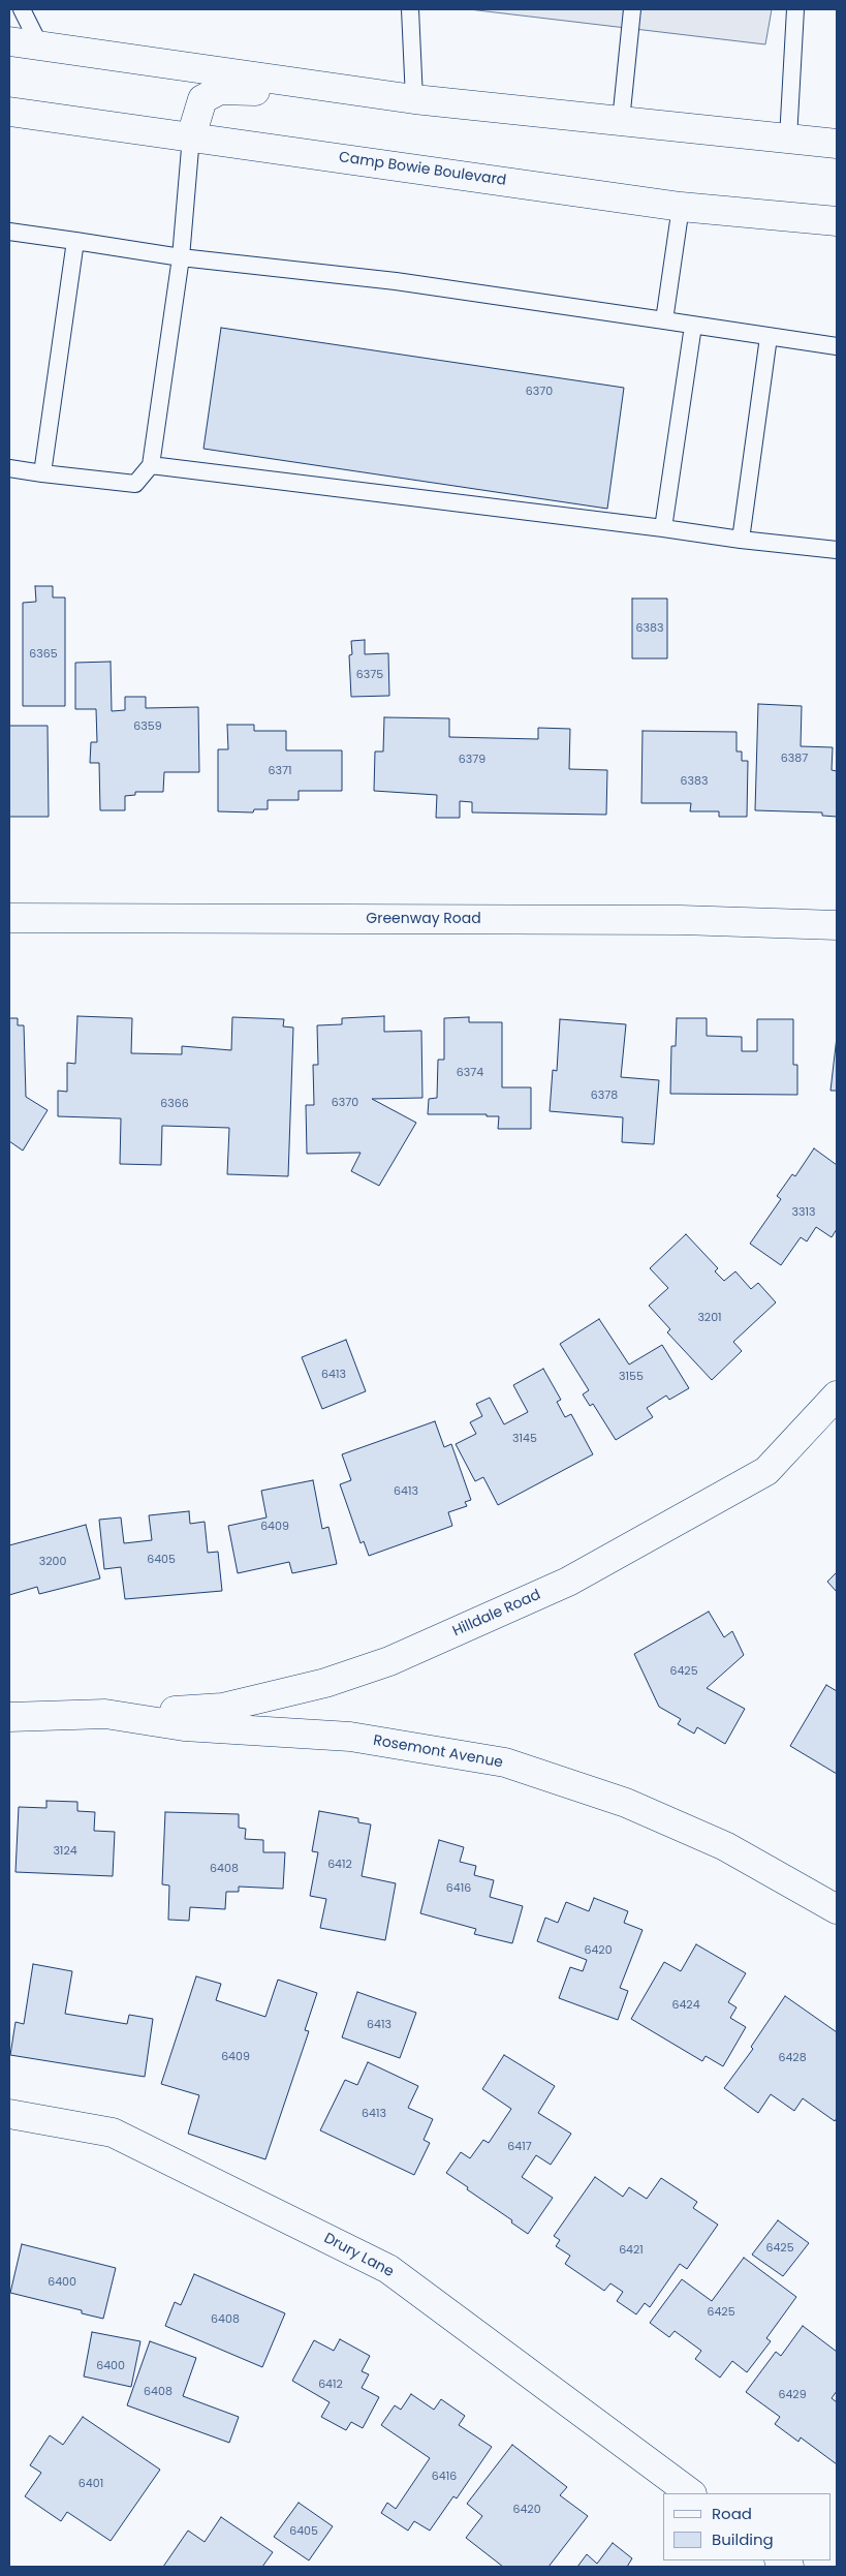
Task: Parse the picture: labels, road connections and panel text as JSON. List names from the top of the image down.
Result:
{
  "streets": {
    "street": [
      "Camp Bowie Boulevard",
      "Greenway Road",
      "Hilldale Road",
      "Rosemont Avenue",
      "Drury Lane"
    ]
  },
  "crossings": [
    ["Hilldale Road", "Rosemont Avenue"]
  ],
  "house_numbers": [
    "6370",
    "6383",
    "6365",
    "6375",
    "6359",
    "6387",
    "6379",
    "6371",
    "6383",
    "6374",
    "6378",
    "6370",
    "6366",
    "3313",
    "3201",
    "6413",
    "3155",
    "3145",
    "6413",
    "6409",
    "6405",
    "3200",
    "6425",
    "3124",
    "6412",
    "6408",
    "6416",
    "6420",
    "6424",
    "6413",
    "6409",
    "6428",
    "6413",
    "6417",
    "6425",
    "6421",
    "6400",
    "6425",
    "6408",
    "6400",
    "6412",
    "6408",
    "6429",
    "6416",
    "6401",
    "6420",
    "6405"
  ],
  "legend": ["Road", "Building"]
}
